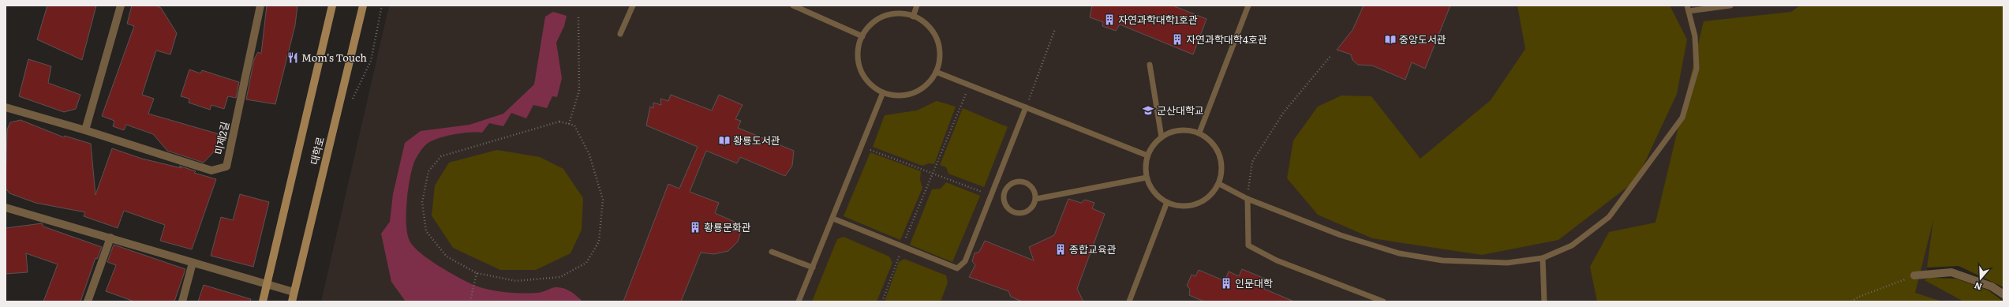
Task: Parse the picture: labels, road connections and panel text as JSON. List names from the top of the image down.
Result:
{
  "streets": {
    "street": ["미제2길", "대학로"]
  },
  "places": {
    "building": [
      "자연과학대학1호관",
      "자연과학대학4호관",
      "황룡문화관",
      "종합교육관",
      "인문대학"
    ],
    "library": ["중앙도서관", "황룡도서관"],
    "restaurant": ["Mom's Touch"],
    "school or university": ["군산대학교"]
  },
  "north": "bottom"
}
